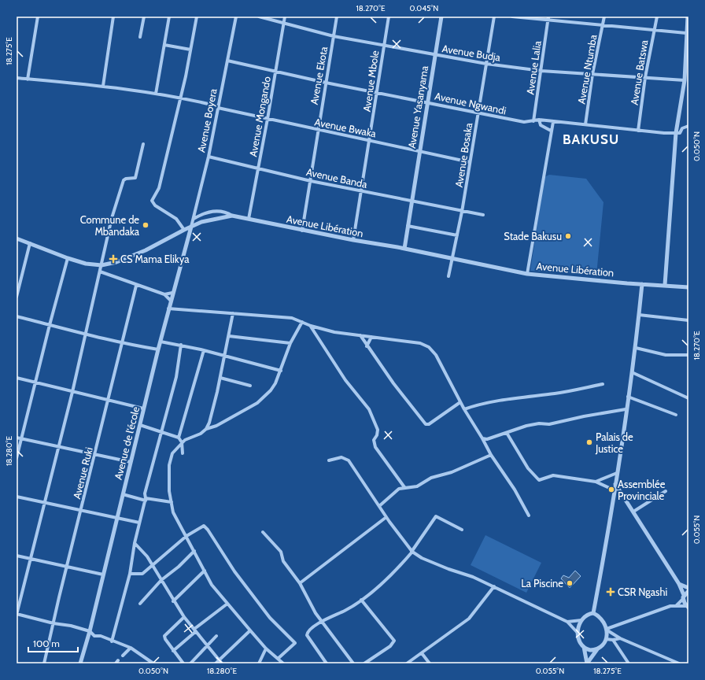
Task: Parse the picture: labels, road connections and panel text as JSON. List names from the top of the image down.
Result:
{
  "streets": {
    "street": [
      "Avenue Budja",
      "Avenue Lalia",
      "Avenue Ntumba",
      "Avenue Batswa",
      "Avenue Ekota",
      "Avenue Mbole",
      "Avenue Ngwandi",
      "Avenue Yasanyama",
      "Avenue Mongando",
      "Avenue Boyera",
      "Avenue Bwaka",
      "Avenue Bosaka",
      "Avenue Banda",
      "Avenue Libération",
      "Avenue de l'école",
      "Avenue Ruki"
    ]
  },
  "crossings": [
    ["Avenue Budja", "Avenue Lalia"],
    ["Avenue Budja", "Avenue Ntumba"],
    ["Avenue Budja", "Avenue Batswa"],
    ["Avenue Budja", "Avenue Ekota"],
    ["Avenue Budja", "Avenue Mbole"],
    ["Avenue Budja", "Avenue Yasanyama"],
    ["Avenue Budja", "Avenue Mongando"],
    ["Avenue Budja", "Avenue Bosaka"],
    ["Avenue Lalia", "Avenue Ngwandi"],
    ["Avenue Ntumba", "Avenue Ngwandi"],
    ["Avenue Batswa", "Avenue Ngwandi"],
    ["Avenue Ekota", "Avenue Ngwandi"],
    ["Avenue Ekota", "Avenue Bwaka"],
    ["Avenue Ekota", "Avenue Banda"],
    ["Avenue Ekota", "Avenue Libération"],
    ["Avenue Mbole", "Avenue Ngwandi"],
    ["Avenue Mbole", "Avenue Bwaka"],
    ["Avenue Mbole", "Avenue Banda"],
    ["Avenue Mbole", "Avenue Libération"],
    ["Avenue Ngwandi", "Avenue Yasanyama"],
    ["Avenue Ngwandi", "Avenue Mongando"],
    ["Avenue Ngwandi", "Avenue Boyera"],
    ["Avenue Ngwandi", "Avenue Bosaka"],
    ["Avenue Yasanyama", "Avenue Bwaka"],
    ["Avenue Yasanyama", "Avenue Banda"],
    ["Avenue Yasanyama", "Avenue Libération"],
    ["Avenue Mongando", "Avenue Bwaka"],
    ["Avenue Mongando", "Avenue Banda"],
    ["Avenue Mongando", "Avenue Libération"],
    ["Avenue Boyera", "Avenue Bwaka"],
    ["Avenue Boyera", "Avenue Banda"],
    ["Avenue Boyera", "Avenue Libération"],
    ["Avenue Boyera", "Avenue de l'école"],
    ["Avenue Bwaka", "Avenue Bosaka"],
    ["Avenue Bosaka", "Avenue Banda"],
    ["Avenue Bosaka", "Avenue Libération"],
    ["Avenue Libération", "Avenue de l'école"]
  ],
  "districts": ["BAKUSU"],
  "places": {
    "other": [
      "Commune de Mbandaka",
      "Stade Bakusu",
      "Palais de Justice",
      "Assemblée Provinciale",
      "La Piscine"
    ],
    "health": ["CS Mama Elikya", "CSR Ngashi"]
  },
  "scale_bar": "100 m",
  "coordinates": [
    "18.270°E",
    "0.045°N",
    "18.275°E",
    "0.050°N",
    "18.280°E",
    "0.055°N"
  ]
}
